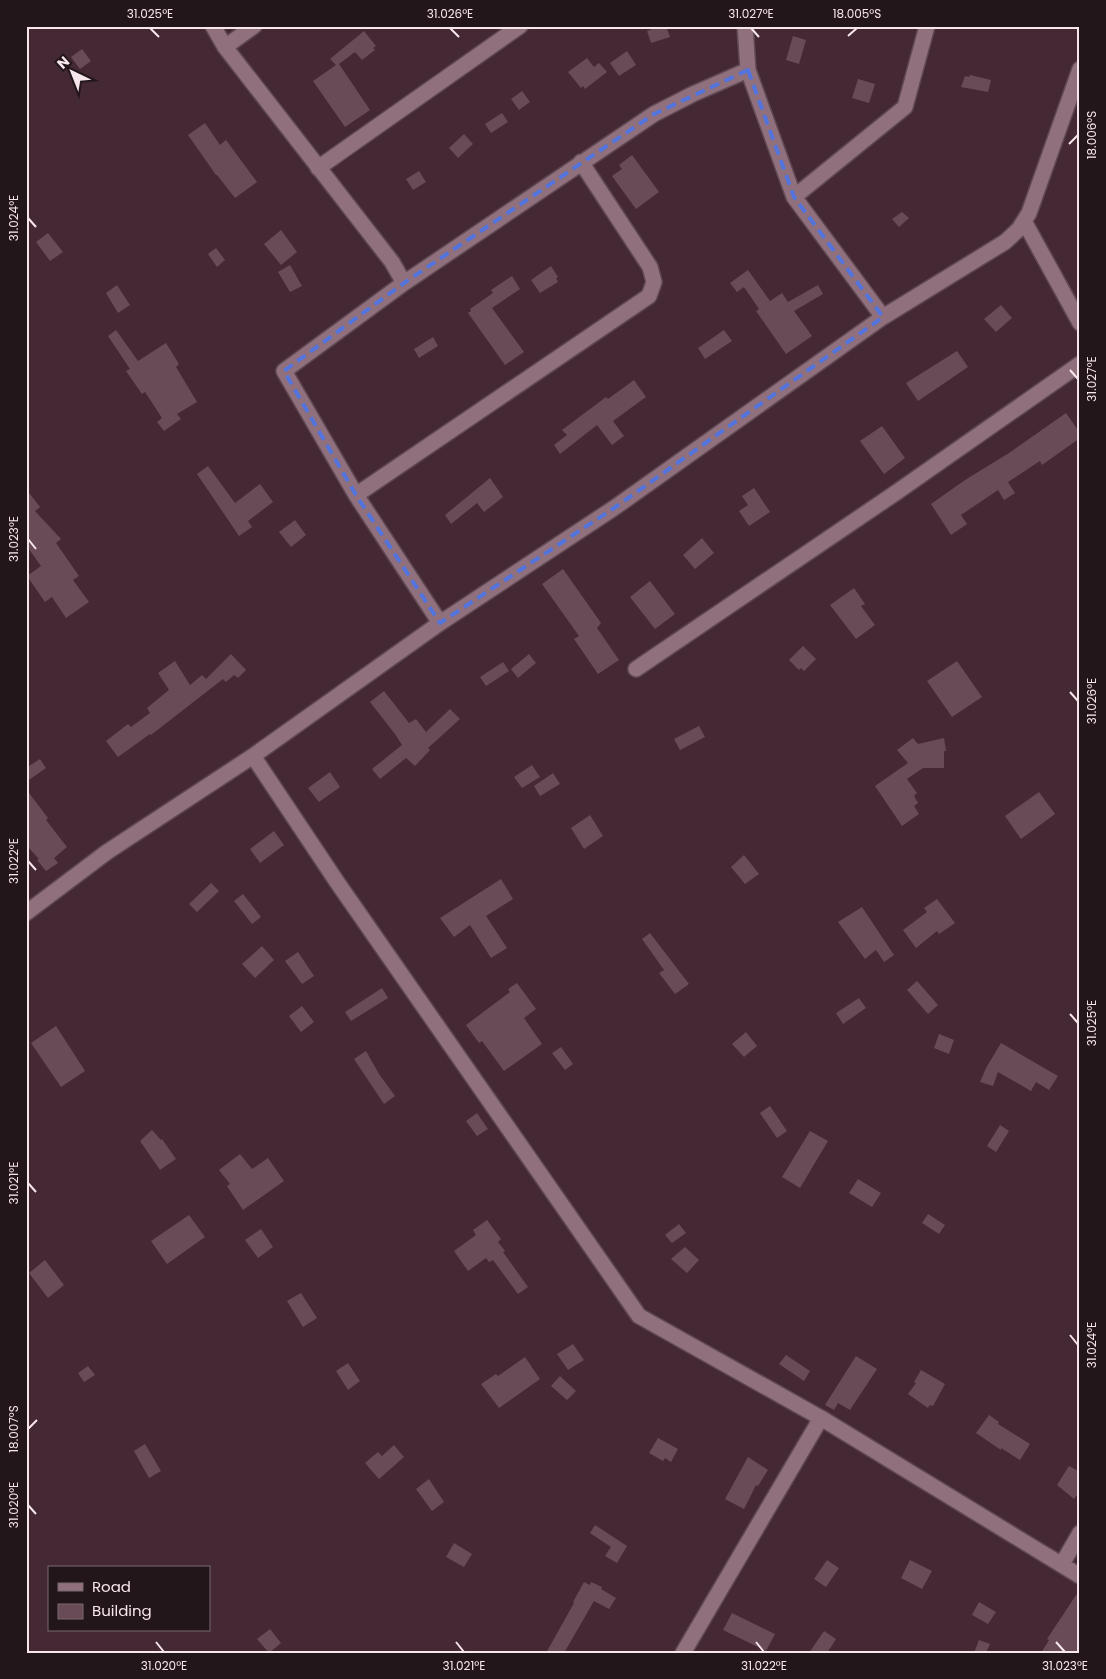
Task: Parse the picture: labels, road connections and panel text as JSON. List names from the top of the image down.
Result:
{
  "legend": ["Road", "Building"],
  "north": "top left",
  "coordinates": [
    "31.025°E",
    "31.026°E",
    "31.027°E",
    "18.005°S",
    "18.006°S",
    "31.024°E",
    "31.023°E",
    "31.022°E",
    "31.021°E",
    "18.007°S",
    "31.020°E"
  ]
}
